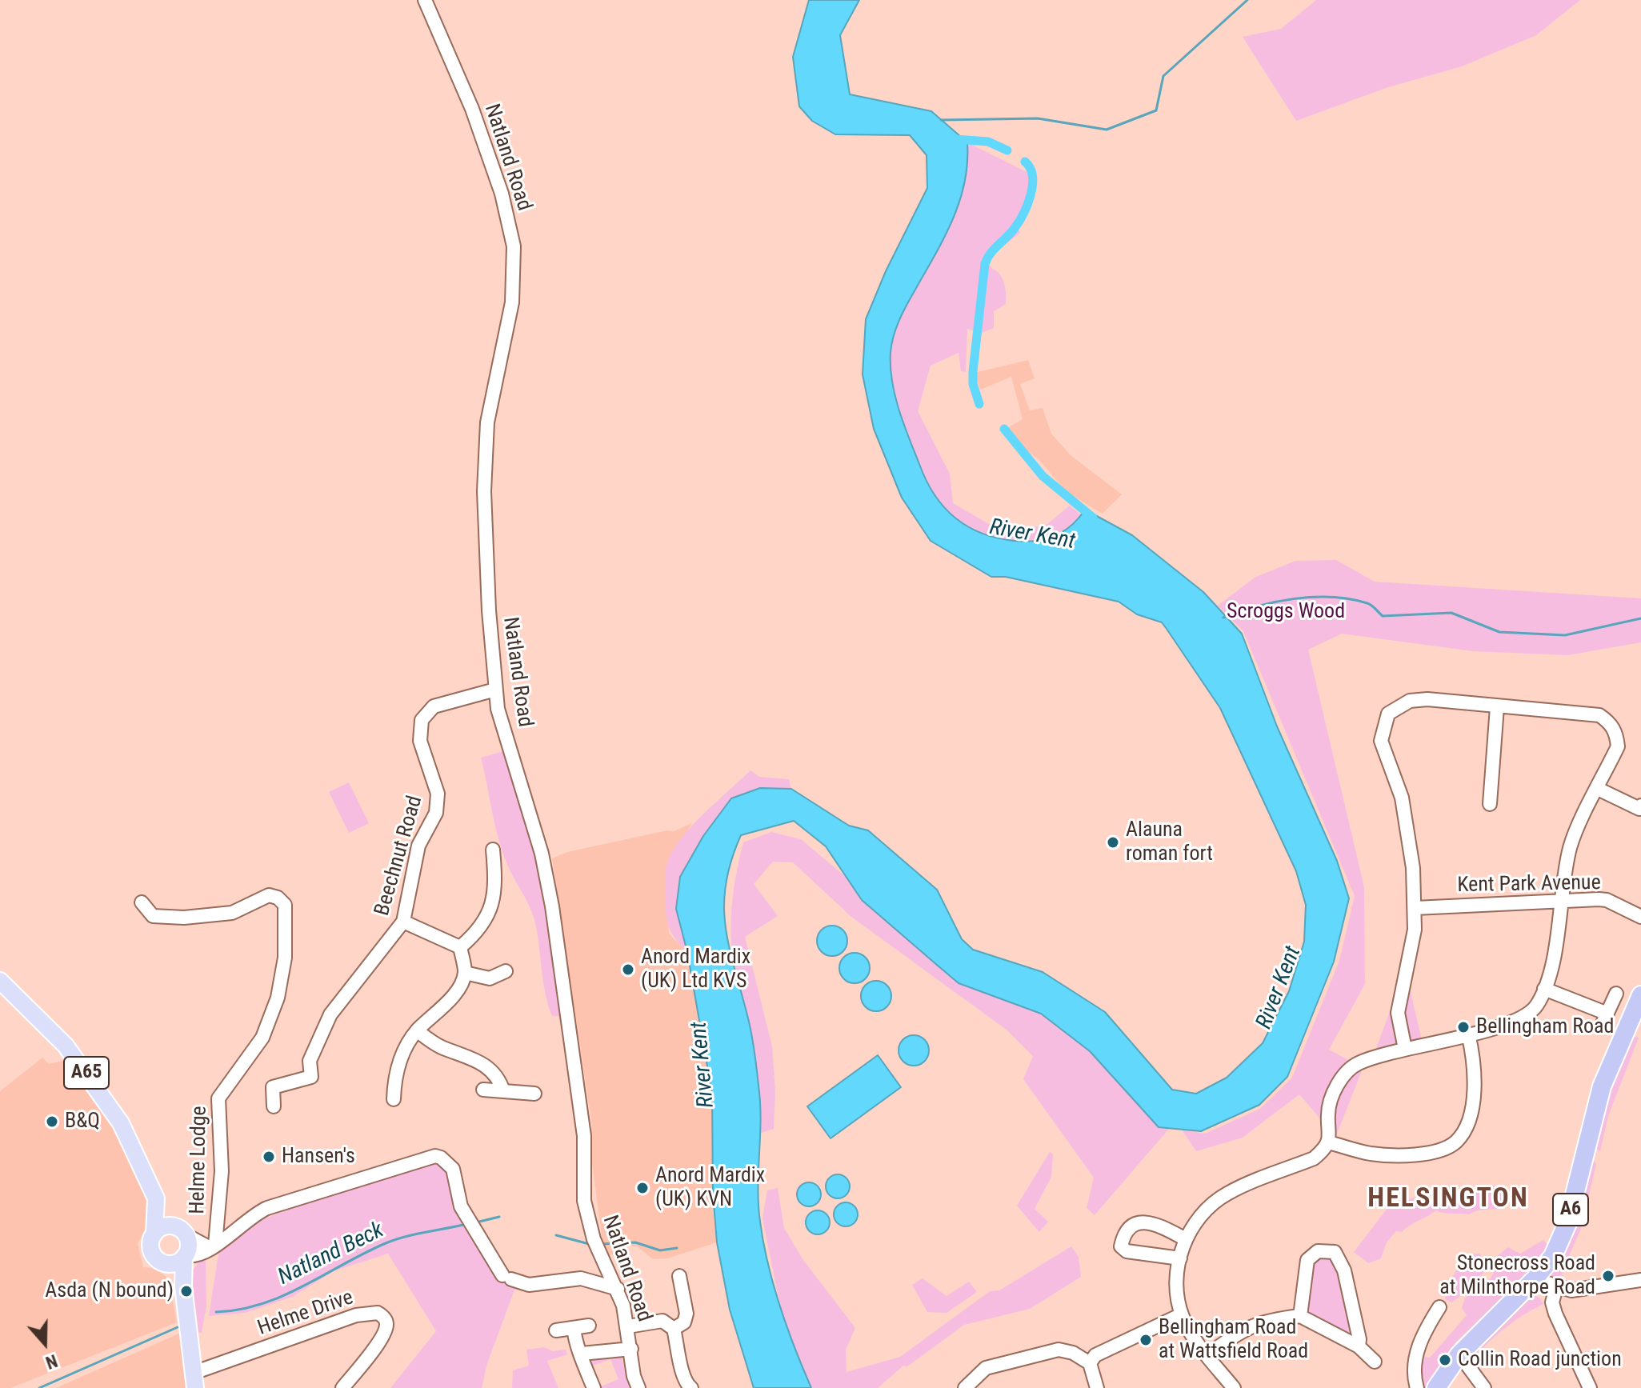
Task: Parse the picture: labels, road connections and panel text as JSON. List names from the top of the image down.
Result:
{
  "streets": {
    "highway": ["A6"],
    "main road": ["A65"],
    "street": [
      "Natland Road",
      "Beechnut Road",
      "Kent Park Avenue",
      "Helme Lodge",
      "Helme Drive"
    ]
  },
  "crossings": [
    ["Natland Road", "Beechnut Road"]
  ],
  "districts": ["HELSINGTON"],
  "water": ["River Kent", "Natland Beck"],
  "parks": ["Scroggs Wood"],
  "places": [
    "Alauna roman fort",
    "Anord Mardix (UK) Ltd KVS",
    "Bellingham Road",
    "B&Q",
    "Hansen's",
    "Anord Mardix (UK) KVN",
    "Stonecross Road at Milnthorpe Road",
    "Asda (N bound)",
    "Bellingham Road at Wattsfield Road",
    "Collin Road junction"
  ],
  "north": "bottom"
}
